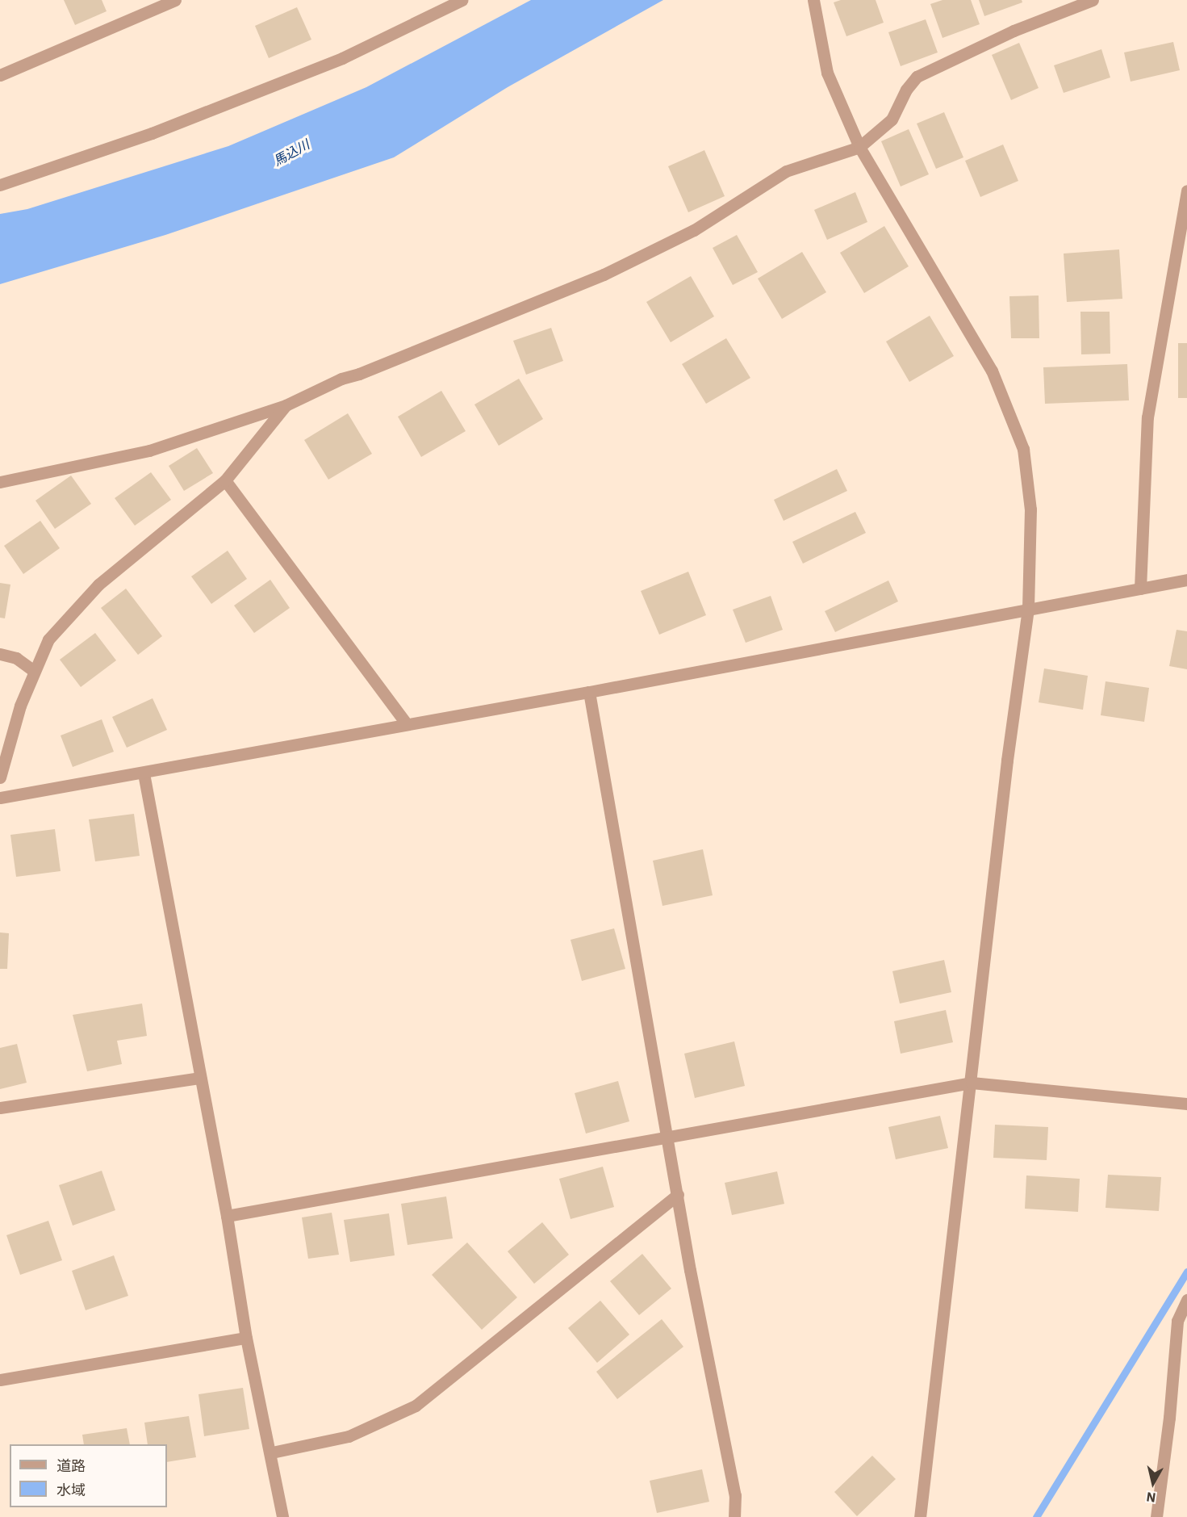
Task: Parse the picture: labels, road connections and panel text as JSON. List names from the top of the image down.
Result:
{
  "water": ["馬込川"],
  "legend": ["道路", "水域"],
  "north": "bottom"
}
